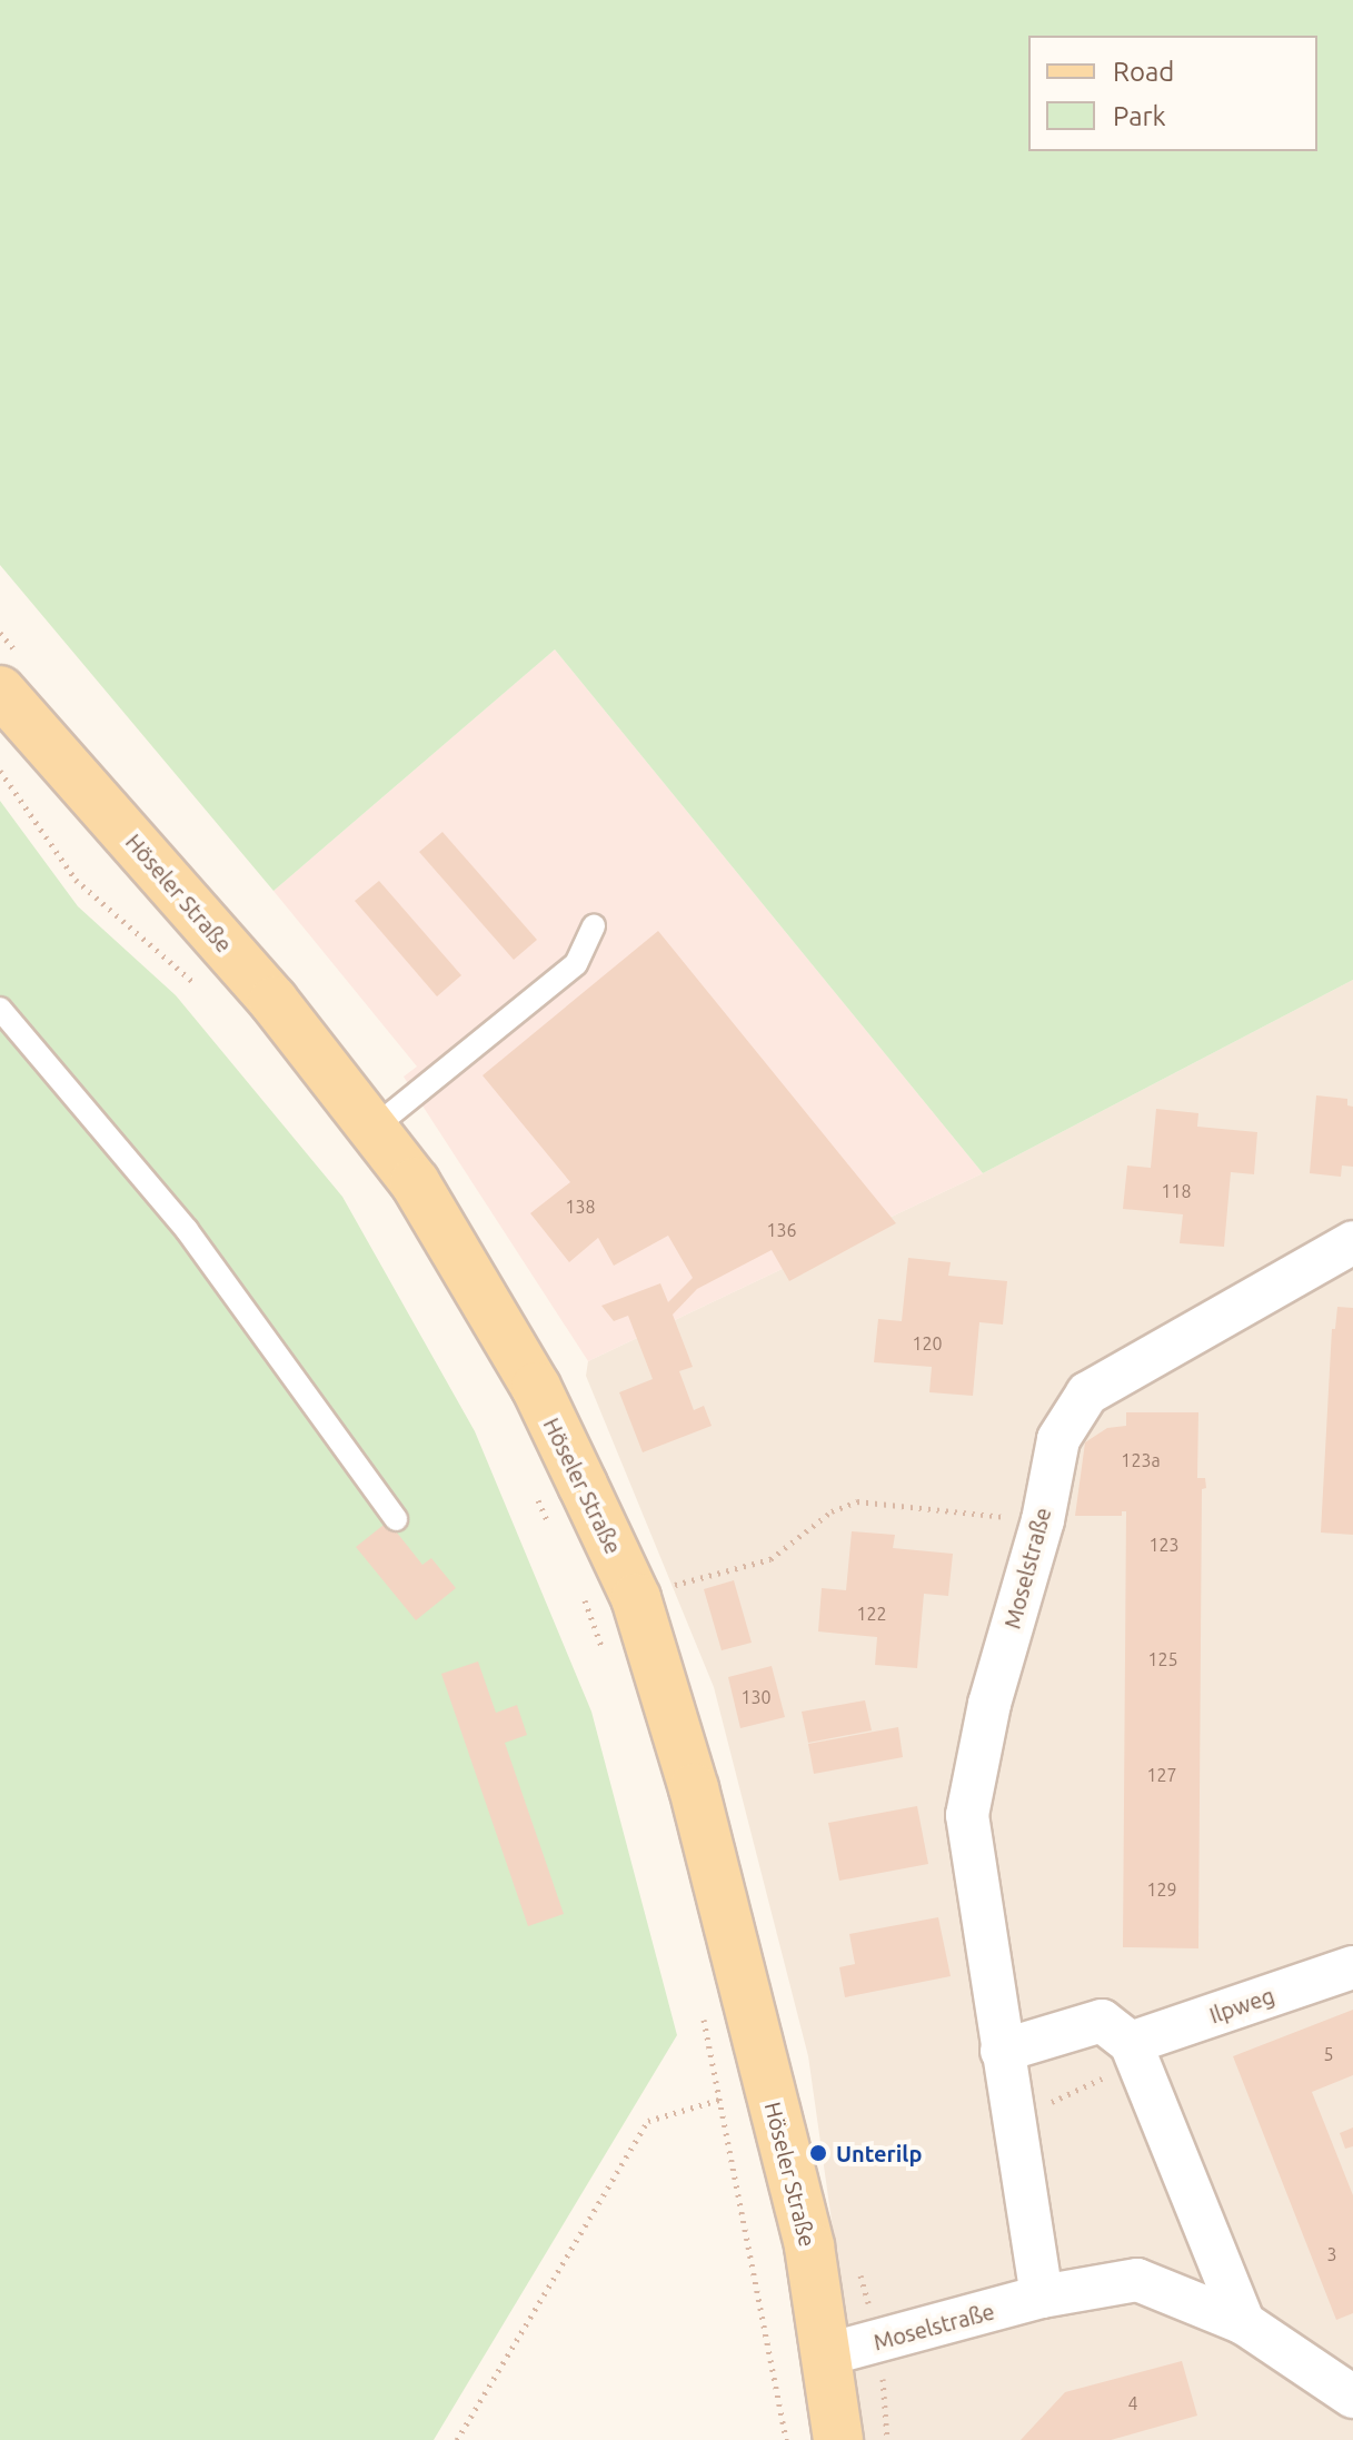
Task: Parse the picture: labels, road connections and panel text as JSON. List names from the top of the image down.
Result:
{
  "streets": {
    "main road": ["Höseler Straße"],
    "street": ["Moselstraße", "Ilpweg"]
  },
  "crossings": [
    ["Höseler Straße", "Moselstraße"]
  ],
  "places": ["Unterilp"],
  "house_numbers": [
    "118",
    "138",
    "136",
    "120",
    "123a",
    "123",
    "122",
    "125",
    "130",
    "127",
    "129",
    "5",
    "3",
    "4"
  ],
  "legend": ["Road", "Park"]
}
